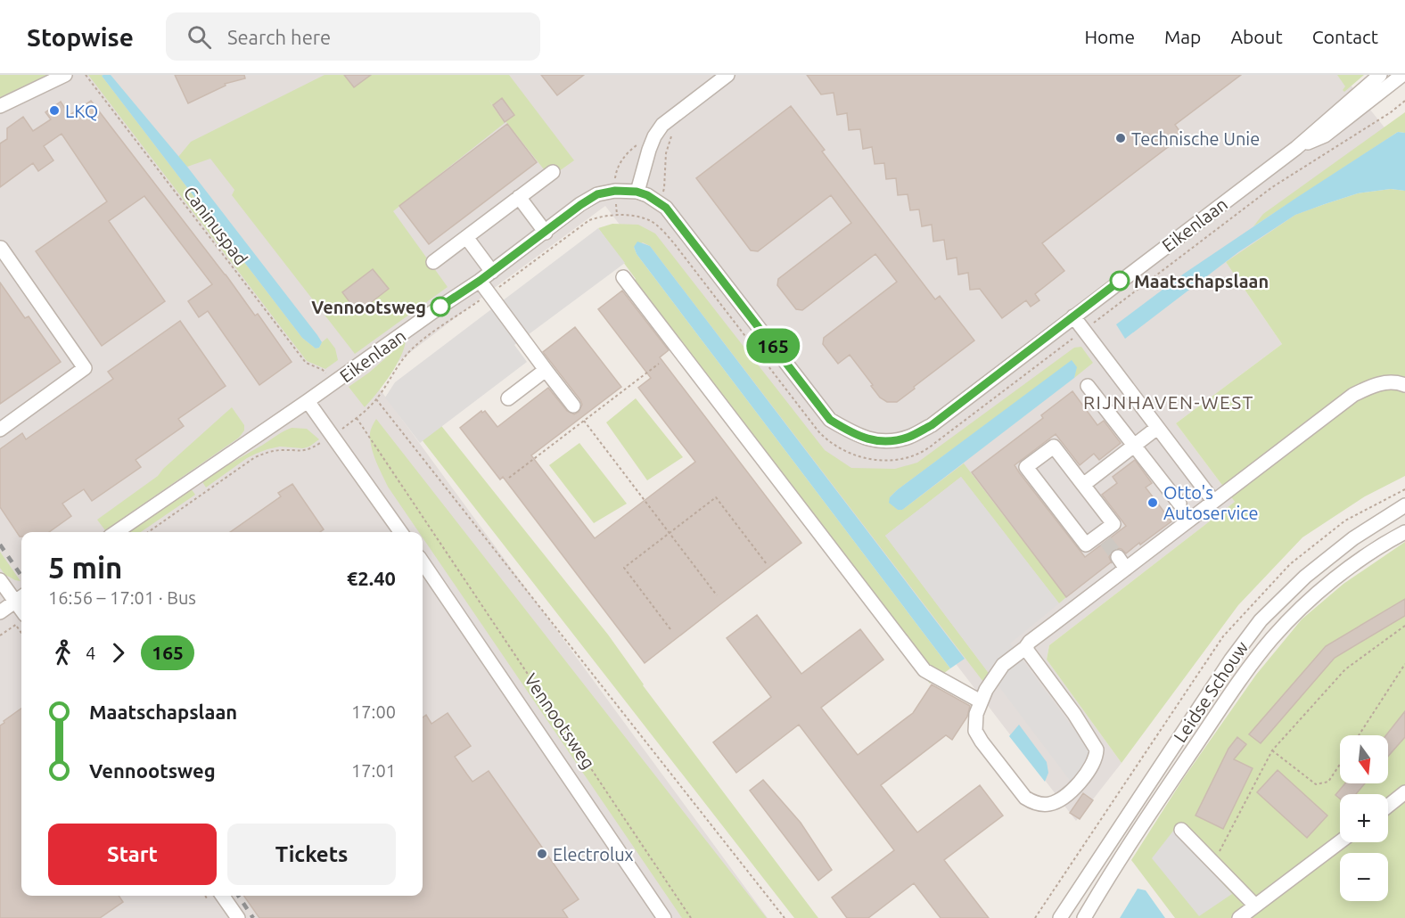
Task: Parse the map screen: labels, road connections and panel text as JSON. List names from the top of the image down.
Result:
{
  "streets": {
    "street": ["Eikenlaan", "Leidse Schouw", "Vennootsweg"],
    "path": ["Caninuspad"]
  },
  "crossings": [
    ["Eikenlaan", "Caninuspad"]
  ],
  "districts": ["RIJNHAVEN-WEST"],
  "places": [
    "LKQ",
    "Technische Unie",
    "Maatschapslaan",
    "Vennootsweg",
    "Otto's Autoservice",
    "Electrolux"
  ],
  "lines": ["bus line 165"],
  "north": "bottom",
  "page": {
    "header": "Stopwise",
    "search": "Search here",
    "nav": [
      "Home",
      "Map",
      "About",
      "Contact"
    ],
    "on_map": "165",
    "heading": ["5 min", "16:56 – 17:01 · Bus", "€2.40"],
    "legs": ["4", "165"],
    "list": [
      {
        "name": "Maatschapslaan",
        "value": "17:00"
      },
      {
        "name": "Vennootsweg",
        "value": "17:01"
      }
    ],
    "map_buttons": ["+", "−"],
    "buttons": ["Start", "Tickets"]
  }
}
